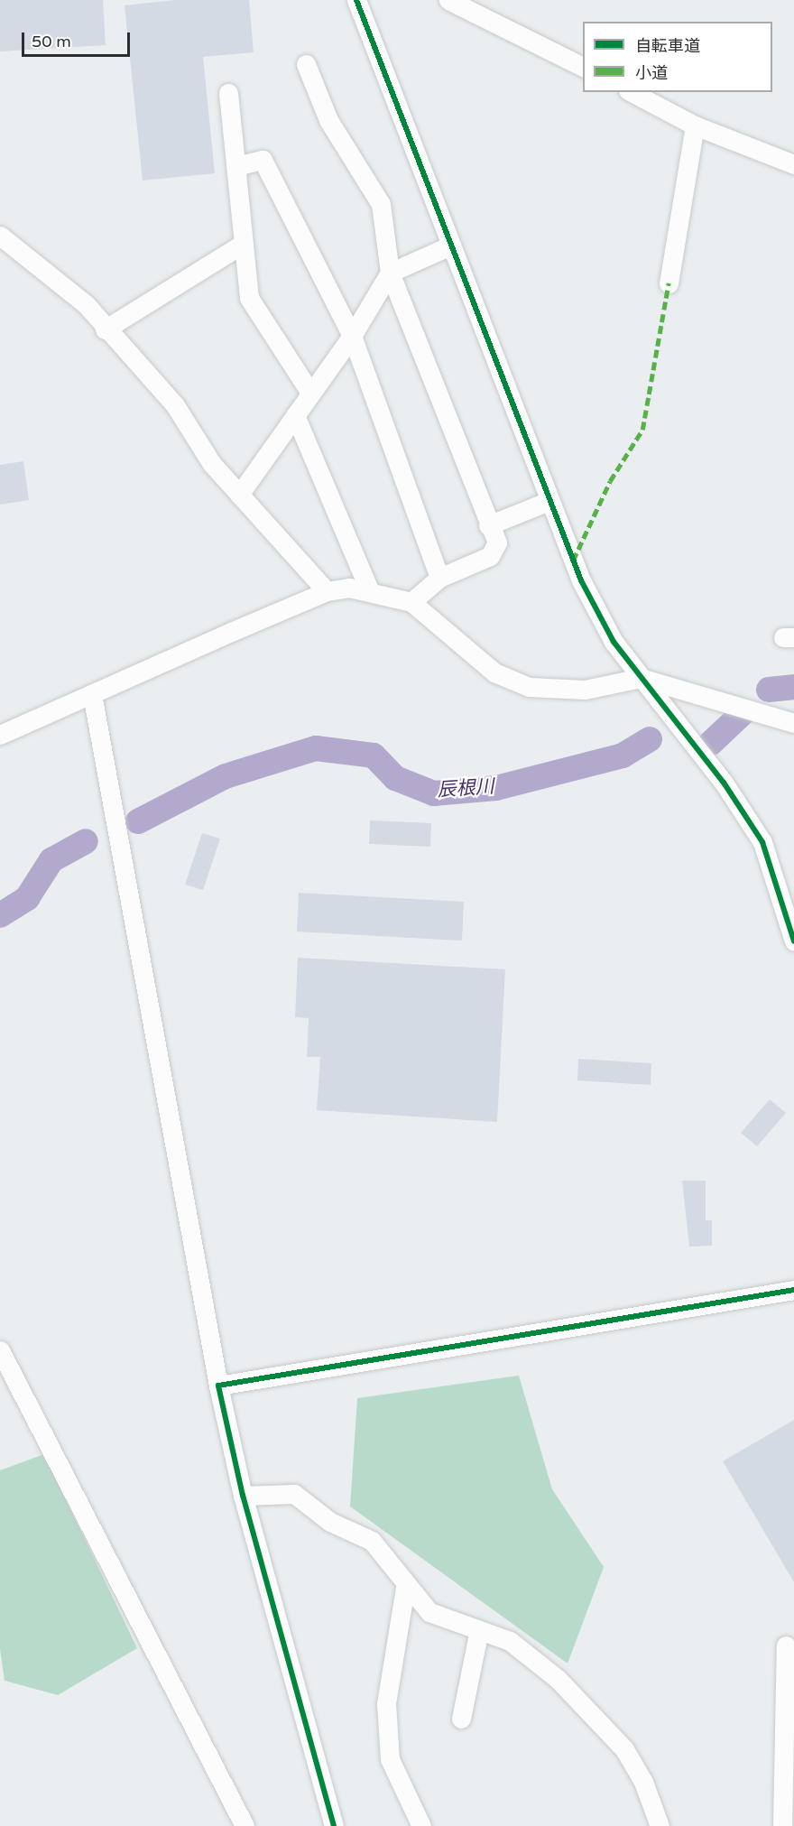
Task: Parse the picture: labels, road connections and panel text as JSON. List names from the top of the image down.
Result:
{
  "water": ["辰根川"],
  "legend": ["自転車道", "小道"],
  "scale_bar": "50 m"
}
